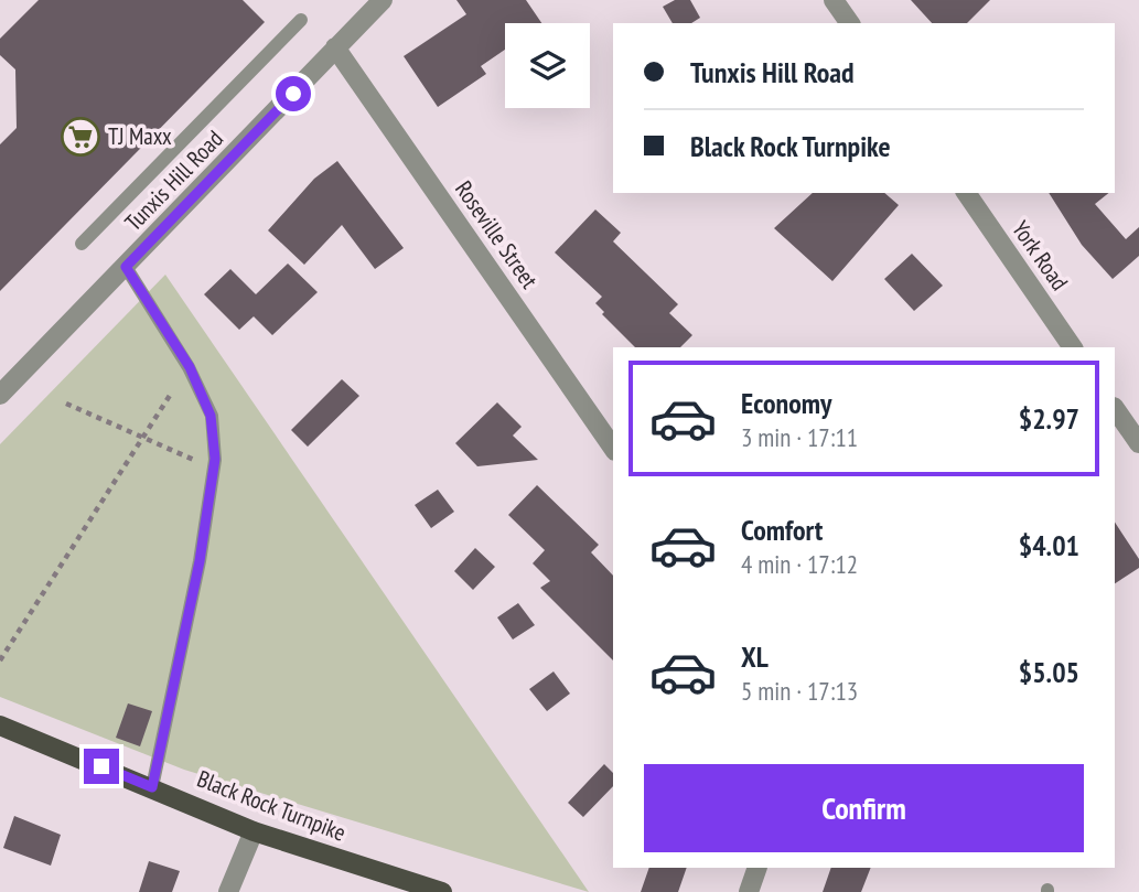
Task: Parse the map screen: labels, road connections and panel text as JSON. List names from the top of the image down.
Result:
{
  "streets": {
    "main road": ["Black Rock Turnpike"],
    "street": ["Tunxis Hill Road", "Roseville Street", "York Road"]
  },
  "crossings": [
    ["Tunxis Hill Road", "Roseville Street"]
  ],
  "places": {
    "supermarket": ["TJ Maxx"]
  },
  "page": {
    "banner": ["Tunxis Hill Road", "Black Rock Turnpike"],
    "list": [
      {
        "name": "Economy",
        "note": "3 min · 17:11",
        "value": "$2.97"
      },
      {
        "name": "Comfort",
        "note": "4 min · 17:12",
        "value": "$4.01"
      },
      {
        "name": "XL",
        "note": "5 min · 17:13",
        "value": "$5.05"
      }
    ],
    "buttons": "Confirm"
  }
}
